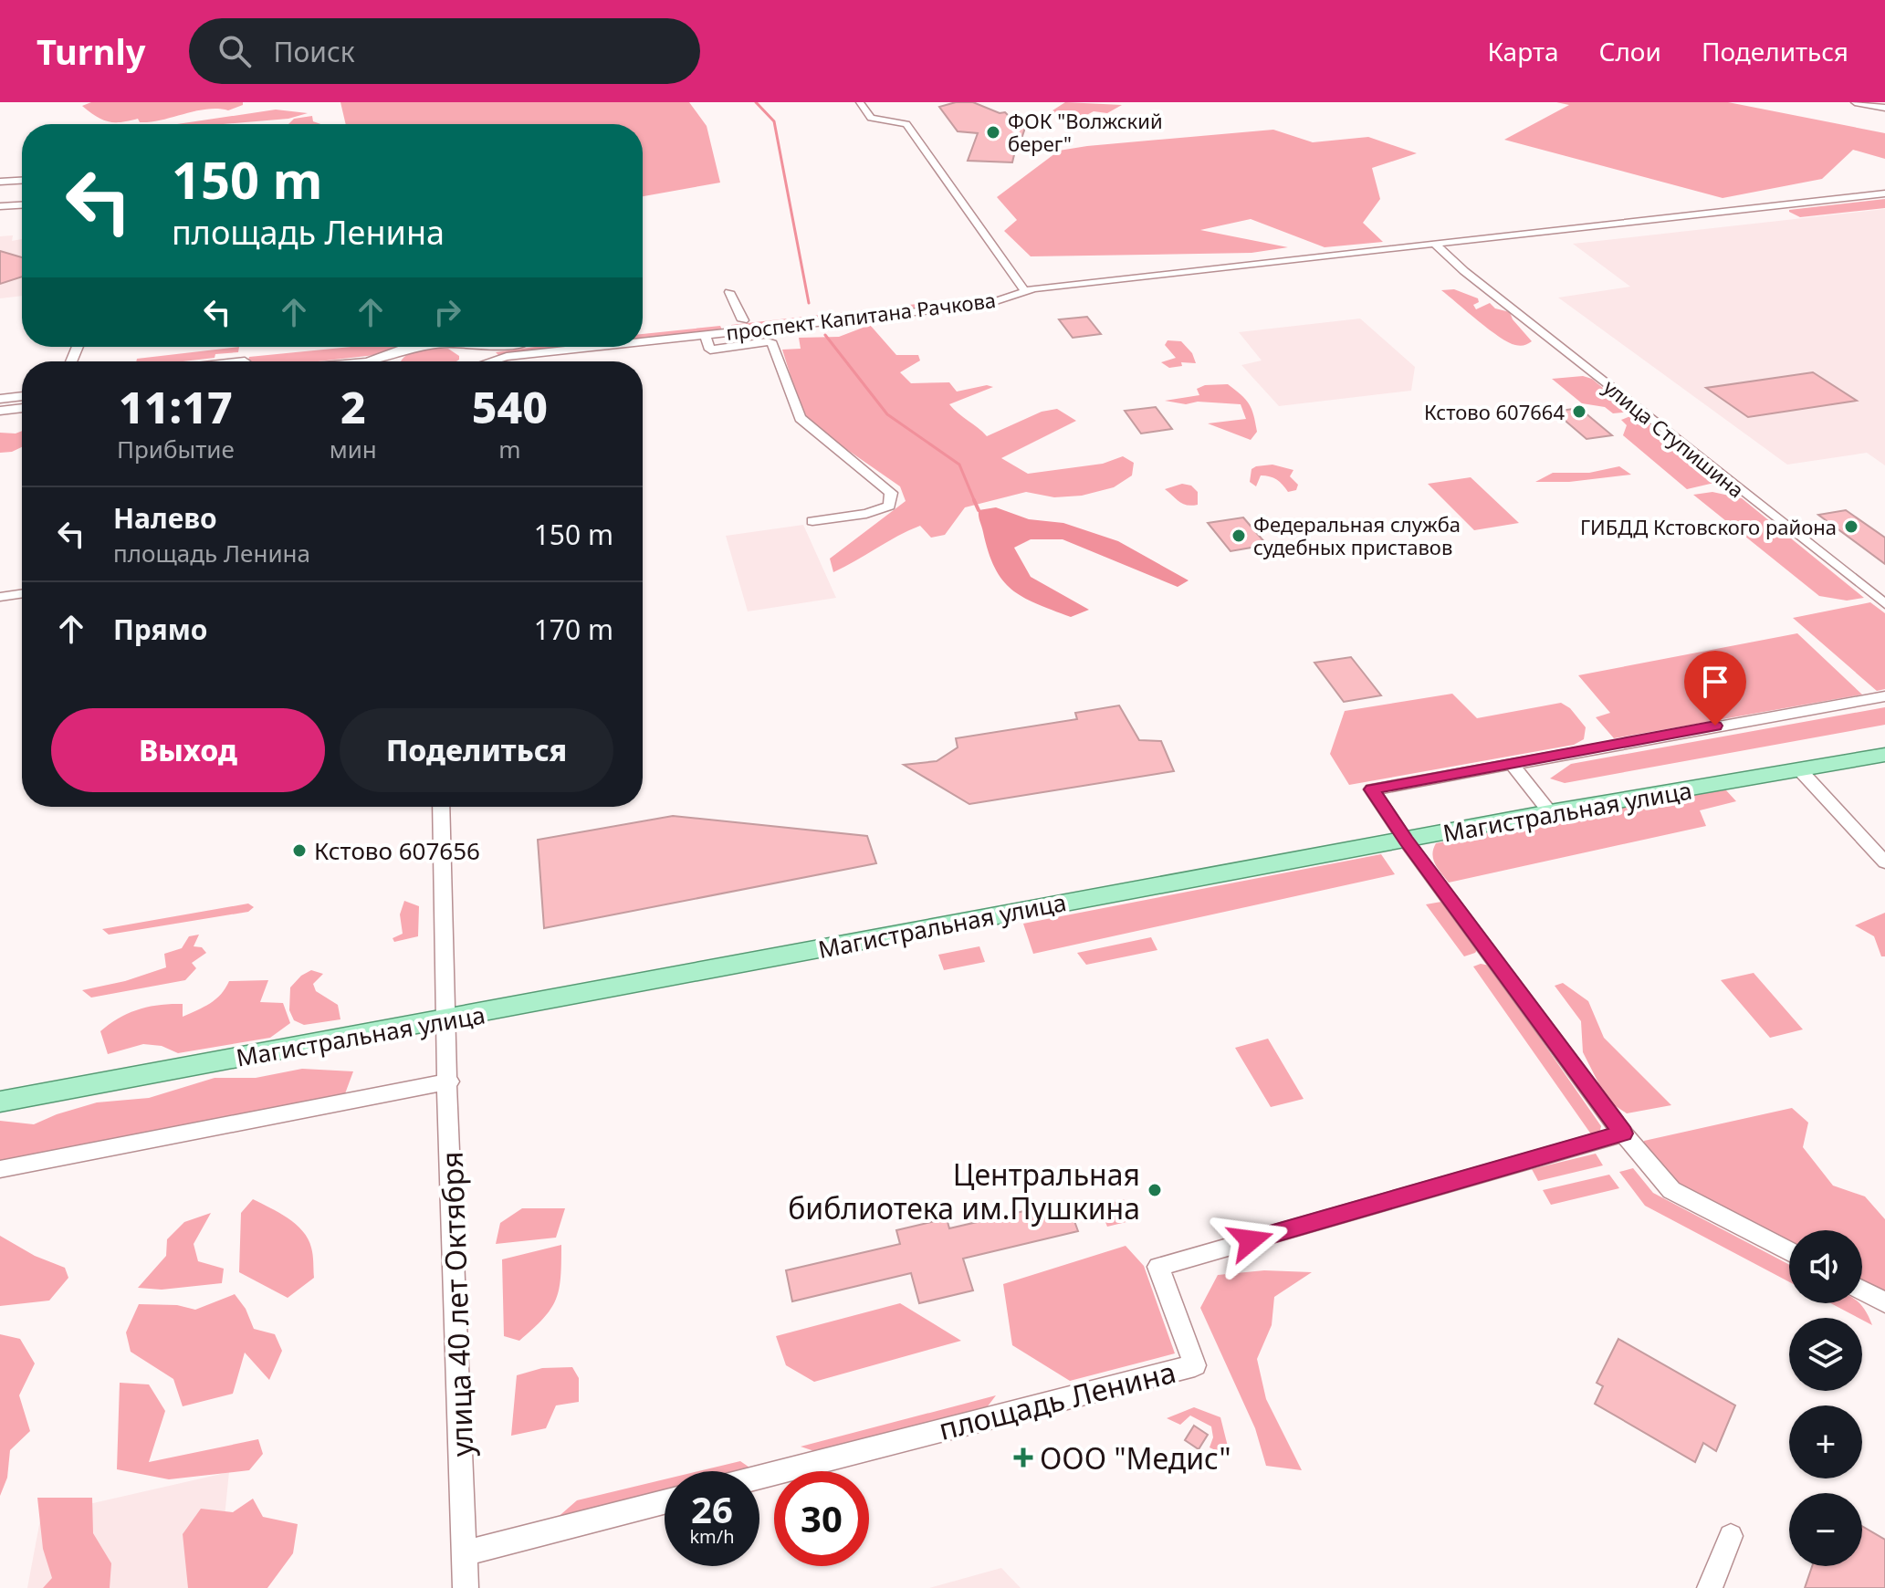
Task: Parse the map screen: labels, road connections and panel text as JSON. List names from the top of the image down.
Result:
{
  "streets": {
    "main road": ["Магистральная улица"],
    "street": [
      "проспект Капитана Рачкова",
      "улица Ступишина",
      "улица 40 лет Октября",
      "площадь Ленина"
    ]
  },
  "crossings": [
    ["проспект Капитана Рачкова", "улица Ступишина"],
    ["Магистральная улица", "улица 40 лет Октября"]
  ],
  "places": {
    "other": [
      "ФОК \"Волжский берег\"",
      "Кстово 607664",
      "ГИБДД Кстовского района",
      "Федеральная служба судебных приставов",
      "Кстово 607656",
      "Центральная библиотека им.Пушкина"
    ],
    "health": ["ООО \"Медис\""]
  },
  "page": {
    "header": "Turnly",
    "search": "Поиск",
    "nav": ["Карта", "Слои", "Поделиться"],
    "turn": ["150 m", "площадь Ленина"],
    "eta": [
      "11:17",
      "Прибытие",
      "2",
      "мин",
      "540",
      "m"
    ],
    "list": [
      {
        "name": "Налево",
        "note": "площадь Ленина",
        "value": "150 m"
      },
      {
        "name": "Прямо",
        "value": "170 m"
      }
    ],
    "buttons": ["Выход", "Поделиться"],
    "map_buttons": ["+", "−"],
    "speed": "26 km/h",
    "limit": "30"
  }
}
